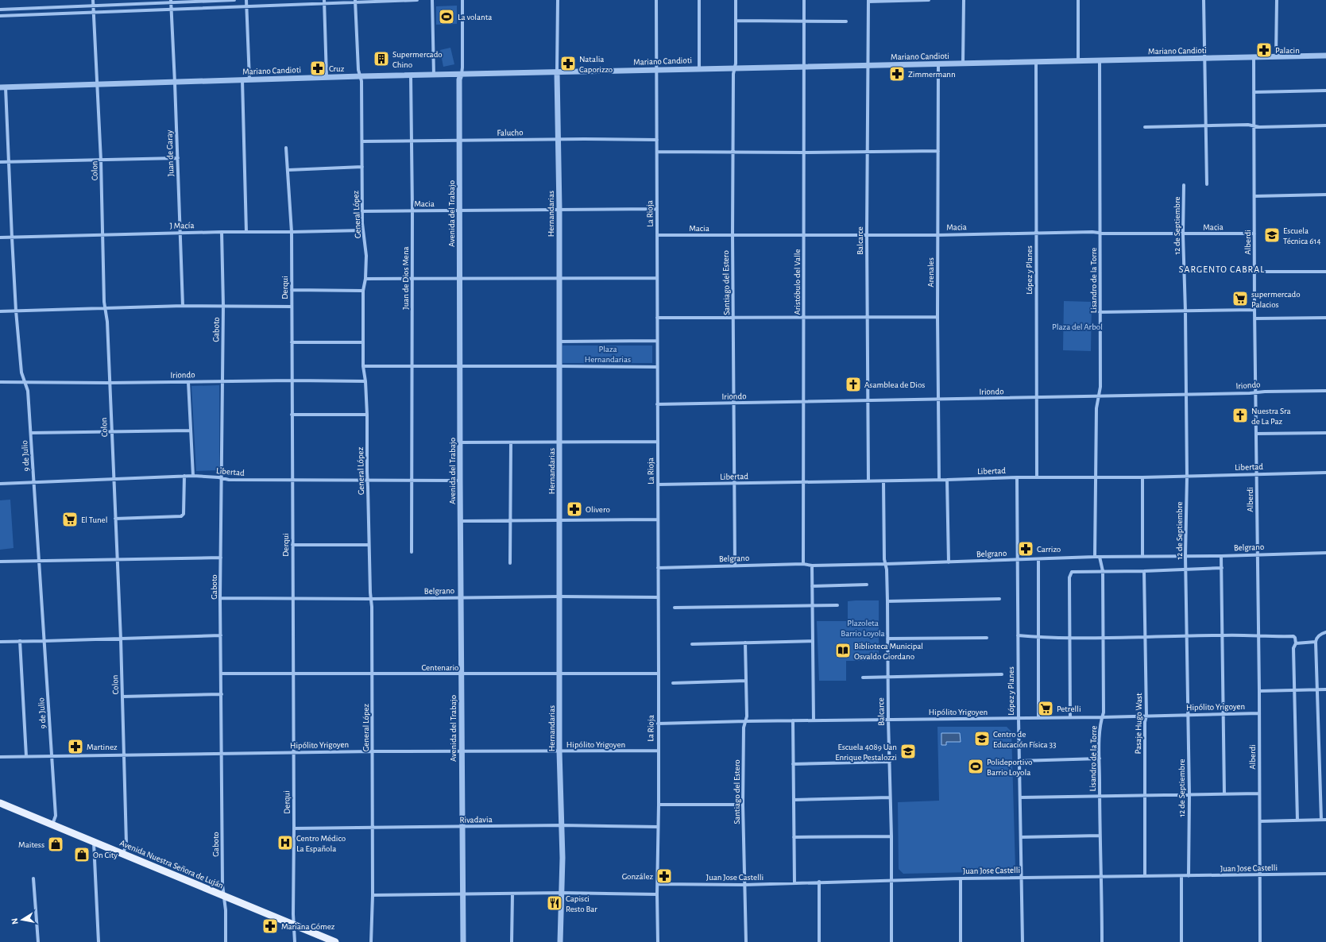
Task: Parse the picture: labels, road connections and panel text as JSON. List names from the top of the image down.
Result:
{
  "streets": {
    "main road": ["Avenida Nuestra Señora de Luján"],
    "street": [
      "Mariano Candioti",
      "Falucho",
      "Juan de Garay",
      "Colon",
      "Macia",
      "Avenida del Trabajo",
      "Hernandarias",
      "La Rioja",
      "General López",
      "J Macía",
      "12 de Septiembre",
      "Balcarce",
      "Alberdi",
      "López y Planes",
      "Arenales",
      "Juan de Dios Mena",
      "Lisandro de la Torre",
      "Aristóbulo del Valle",
      "Santiago del Estero",
      "Derqui",
      "Gaboto",
      "Iriondo",
      "9 de Julio",
      "Libertad",
      "Belgrano",
      "Centenario",
      "Hipólito Yrigoyen",
      "Pasaje Hugo Wast",
      "Rivadavia",
      "Juan Jose Castelli"
    ]
  },
  "crossings": [
    ["Mariano Candioti", "Juan de Garay"],
    ["Mariano Candioti", "Colon"],
    ["Mariano Candioti", "Avenida del Trabajo"],
    ["Mariano Candioti", "Hernandarias"],
    ["Mariano Candioti", "La Rioja"],
    ["Mariano Candioti", "General López"],
    ["Mariano Candioti", "Balcarce"],
    ["Mariano Candioti", "Alberdi"],
    ["Mariano Candioti", "López y Planes"],
    ["Mariano Candioti", "Arenales"],
    ["Mariano Candioti", "Juan de Dios Mena"],
    ["Mariano Candioti", "Lisandro de la Torre"],
    ["Mariano Candioti", "Aristóbulo del Valle"],
    ["Mariano Candioti", "Santiago del Estero"],
    ["Mariano Candioti", "9 de Julio"],
    ["Falucho", "Avenida del Trabajo"],
    ["Falucho", "Hernandarias"],
    ["Falucho", "La Rioja"],
    ["Falucho", "General López"],
    ["Falucho", "Juan de Dios Mena"],
    ["Juan de Garay", "J Macía"],
    ["Colon", "J Macía"],
    ["Colon", "Iriondo"],
    ["Colon", "Libertad"],
    ["Colon", "Hipólito Yrigoyen"],
    ["Colon", "Avenida Nuestra Señora de Luján"],
    ["Macia", "Avenida del Trabajo"],
    ["Macia", "Hernandarias"],
    ["Macia", "La Rioja"],
    ["Macia", "General López"],
    ["Macia", "12 de Septiembre"],
    ["Macia", "Balcarce"],
    ["Macia", "Alberdi"],
    ["Macia", "López y Planes"],
    ["Macia", "Arenales"],
    ["Macia", "Juan de Dios Mena"],
    ["Macia", "Lisandro de la Torre"],
    ["Macia", "Aristóbulo del Valle"],
    ["Macia", "Santiago del Estero"],
    ["Avenida del Trabajo", "Libertad"],
    ["Avenida del Trabajo", "Belgrano"],
    ["Avenida del Trabajo", "Centenario"],
    ["Avenida del Trabajo", "Hipólito Yrigoyen"],
    ["Avenida del Trabajo", "Rivadavia"],
    ["Hernandarias", "Belgrano"],
    ["Hernandarias", "Centenario"],
    ["Hernandarias", "Hipólito Yrigoyen"],
    ["Hernandarias", "Rivadavia"],
    ["La Rioja", "Iriondo"],
    ["La Rioja", "Libertad"],
    ["La Rioja", "Belgrano"],
    ["La Rioja", "Centenario"],
    ["La Rioja", "Hipólito Yrigoyen"],
    ["La Rioja", "Rivadavia"],
    ["La Rioja", "Juan Jose Castelli"],
    ["General López", "J Macía"],
    ["General López", "Iriondo"],
    ["General López", "Libertad"],
    ["General López", "Belgrano"],
    ["General López", "Centenario"],
    ["General López", "Hipólito Yrigoyen"],
    ["General López", "Rivadavia"],
    ["J Macía", "Derqui"],
    ["J Macía", "Gaboto"],
    ["J Macía", "9 de Julio"],
    ["12 de Septiembre", "Iriondo"],
    ["12 de Septiembre", "Libertad"],
    ["12 de Septiembre", "Belgrano"],
    ["12 de Septiembre", "Hipólito Yrigoyen"],
    ["12 de Septiembre", "Juan Jose Castelli"],
    ["Balcarce", "Iriondo"],
    ["Balcarce", "Libertad"],
    ["Balcarce", "Belgrano"],
    ["Balcarce", "Hipólito Yrigoyen"],
    ["Balcarce", "Juan Jose Castelli"],
    ["Alberdi", "Iriondo"],
    ["Alberdi", "Libertad"],
    ["Alberdi", "Belgrano"],
    ["Alberdi", "Hipólito Yrigoyen"],
    ["Alberdi", "Juan Jose Castelli"],
    ["López y Planes", "Iriondo"],
    ["López y Planes", "Libertad"],
    ["López y Planes", "Belgrano"],
    ["López y Planes", "Hipólito Yrigoyen"],
    ["López y Planes", "Juan Jose Castelli"],
    ["Arenales", "Iriondo"],
    ["Arenales", "Libertad"],
    ["Juan de Dios Mena", "Libertad"],
    ["Lisandro de la Torre", "Iriondo"],
    ["Lisandro de la Torre", "Libertad"],
    ["Lisandro de la Torre", "Belgrano"],
    ["Lisandro de la Torre", "Hipólito Yrigoyen"],
    ["Lisandro de la Torre", "Juan Jose Castelli"],
    ["Aristóbulo del Valle", "Iriondo"],
    ["Aristóbulo del Valle", "Libertad"],
    ["Aristóbulo del Valle", "Belgrano"],
    ["Santiago del Estero", "Iriondo"],
    ["Santiago del Estero", "Libertad"],
    ["Santiago del Estero", "Belgrano"],
    ["Santiago del Estero", "Hipólito Yrigoyen"],
    ["Santiago del Estero", "Juan Jose Castelli"],
    ["Derqui", "Iriondo"],
    ["Derqui", "Libertad"],
    ["Derqui", "Belgrano"],
    ["Derqui", "Centenario"],
    ["Derqui", "Hipólito Yrigoyen"],
    ["Derqui", "Rivadavia"],
    ["Derqui", "Avenida Nuestra Señora de Luján"],
    ["Gaboto", "Iriondo"],
    ["Gaboto", "Libertad"],
    ["Gaboto", "Belgrano"],
    ["Gaboto", "Centenario"],
    ["Gaboto", "Hipólito Yrigoyen"],
    ["Gaboto", "Avenida Nuestra Señora de Luján"],
    ["Iriondo", "9 de Julio"],
    ["9 de Julio", "Libertad"],
    ["9 de Julio", "Hipólito Yrigoyen"],
    ["9 de Julio", "Avenida Nuestra Señora de Luján"],
    ["Hipólito Yrigoyen", "Pasaje Hugo Wast"],
    ["Pasaje Hugo Wast", "Juan Jose Castelli"]
  ],
  "districts": ["SARGENTO CABRAL"],
  "parks": ["Plaza del Arbol", "Plaza Hernandarias", "Plazoleta Barrio Loyola"],
  "places": {
    "sports": ["La volanta", "Polideportivo Barrio Loyola"],
    "pharmacy": [
      "Palacin",
      "Natalia Caporizzo",
      "Cruz",
      "Zimmermann",
      "Olivero",
      "Carrizo",
      "Martinez",
      "González",
      "Mariana Gómez"
    ],
    "building": ["Supermercado Chino"],
    "school or university": ["Escuela Técnica 614", "Centro de Educación Física 33", "Escuela 4089 Uan Enrique Pestalozzi"],
    "supermarket": ["supermercado Palacios", "El Tunel", "Petrelli"],
    "church": ["Asamblea de Dios", "Nuestra Sra de La Paz"],
    "library": ["Biblioteca Municipal Osvaldo Giordano"],
    "hospital": ["Centro Médico La Española"],
    "shop": ["Maitess", "On City"],
    "restaurant": ["Capisci Resto Bar"]
  },
  "north": "left"
}
